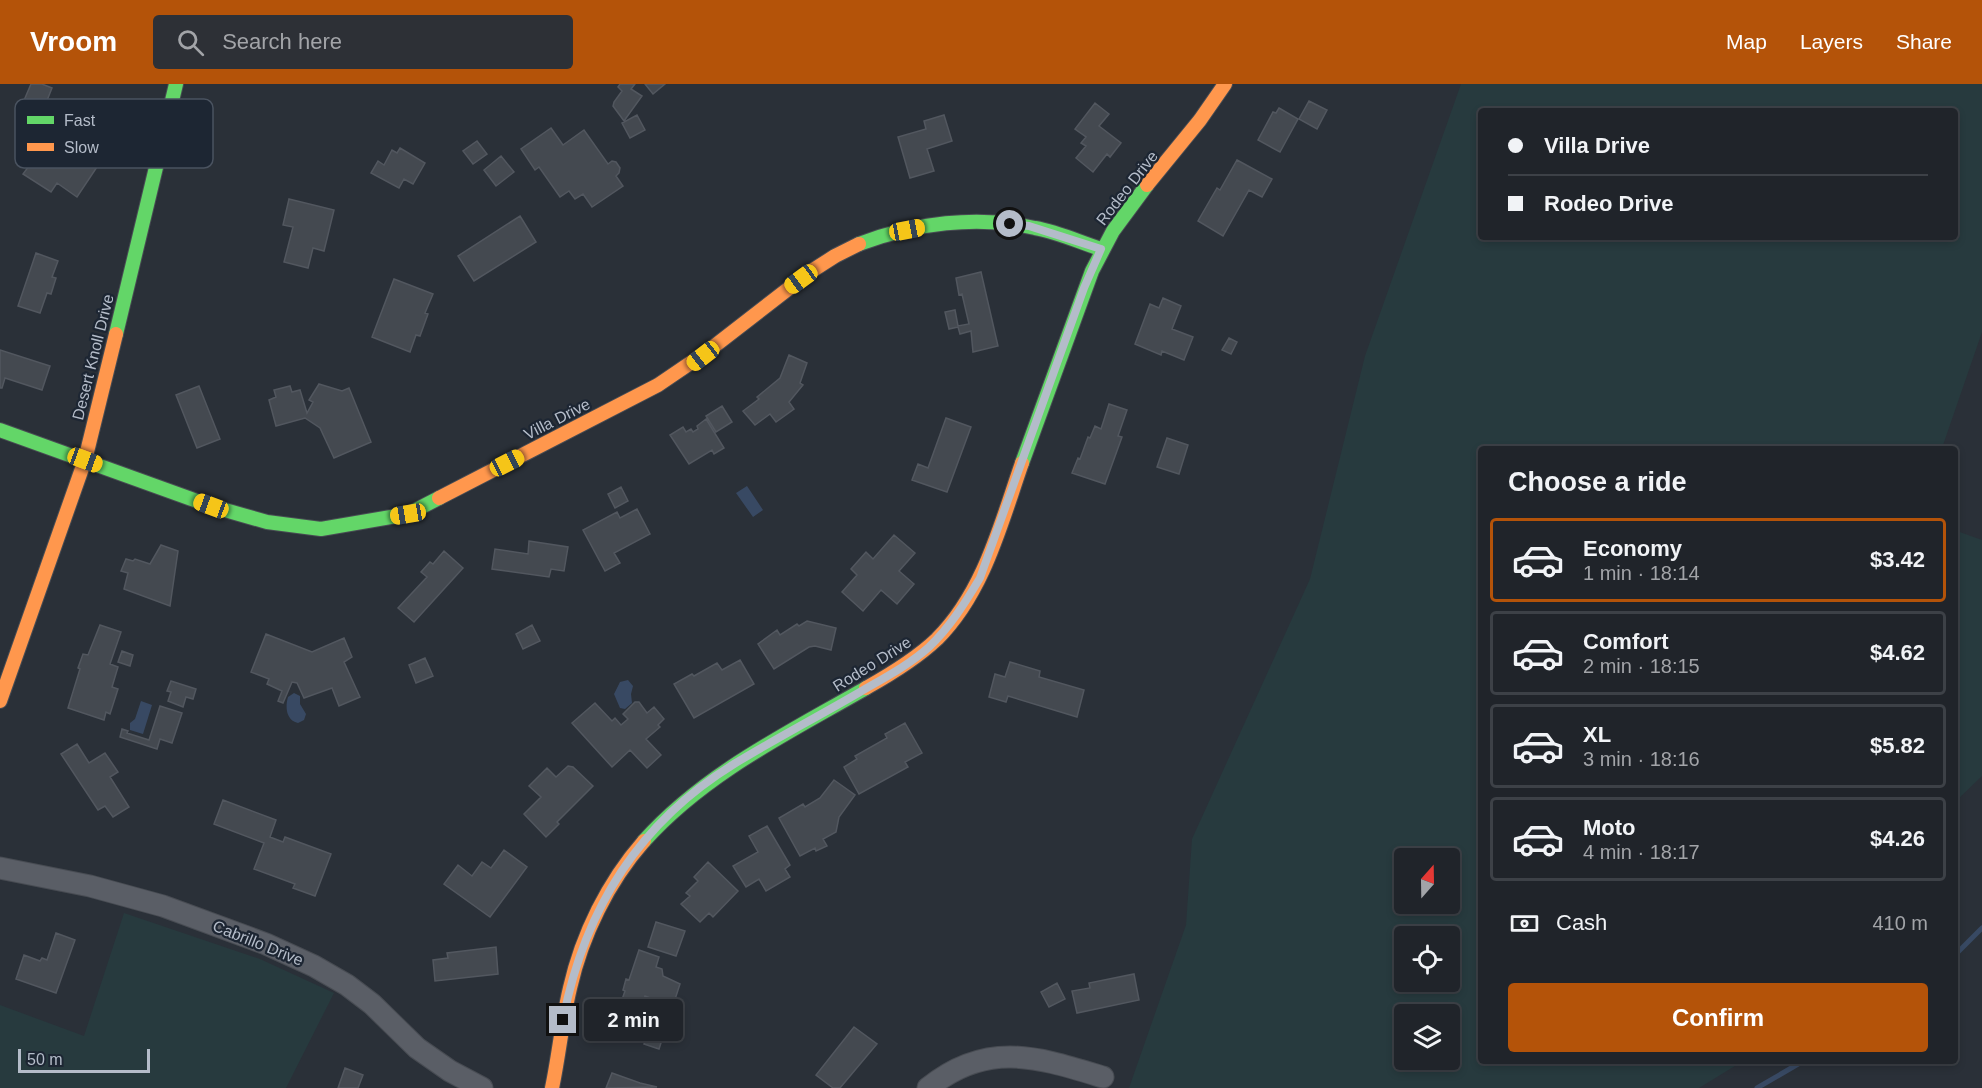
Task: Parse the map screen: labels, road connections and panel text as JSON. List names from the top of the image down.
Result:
{
  "streets": {
    "street": [
      "Rodeo Drive",
      "Desert Knoll Drive",
      "Villa Drive",
      "Cabrillo Drive"
    ]
  },
  "crossings": [
    ["Rodeo Drive", "Villa Drive"],
    ["Desert Knoll Drive", "Villa Drive"]
  ],
  "legend": ["Fast", "Slow"],
  "scale_bar": "50 m",
  "north": "top",
  "page": {
    "header": "Vroom",
    "search": "Search here",
    "nav": ["Map", "Layers", "Share"],
    "banner": ["Villa Drive", "Rodeo Drive"],
    "heading": "Choose a ride",
    "list": [
      {
        "name": "Economy",
        "note": "1 min · 18:14",
        "value": "$3.42"
      },
      {
        "name": "Comfort",
        "note": "2 min · 18:15",
        "value": "$4.62"
      },
      {
        "name": "XL",
        "note": "3 min · 18:16",
        "value": "$5.82"
      },
      {
        "name": "Moto",
        "note": "4 min · 18:17",
        "value": "$4.26"
      }
    ],
    "pay": ["Cash", "410 m"],
    "buttons": "Confirm",
    "bubble": "2 min",
    "scale": "50 m"
  }
}
